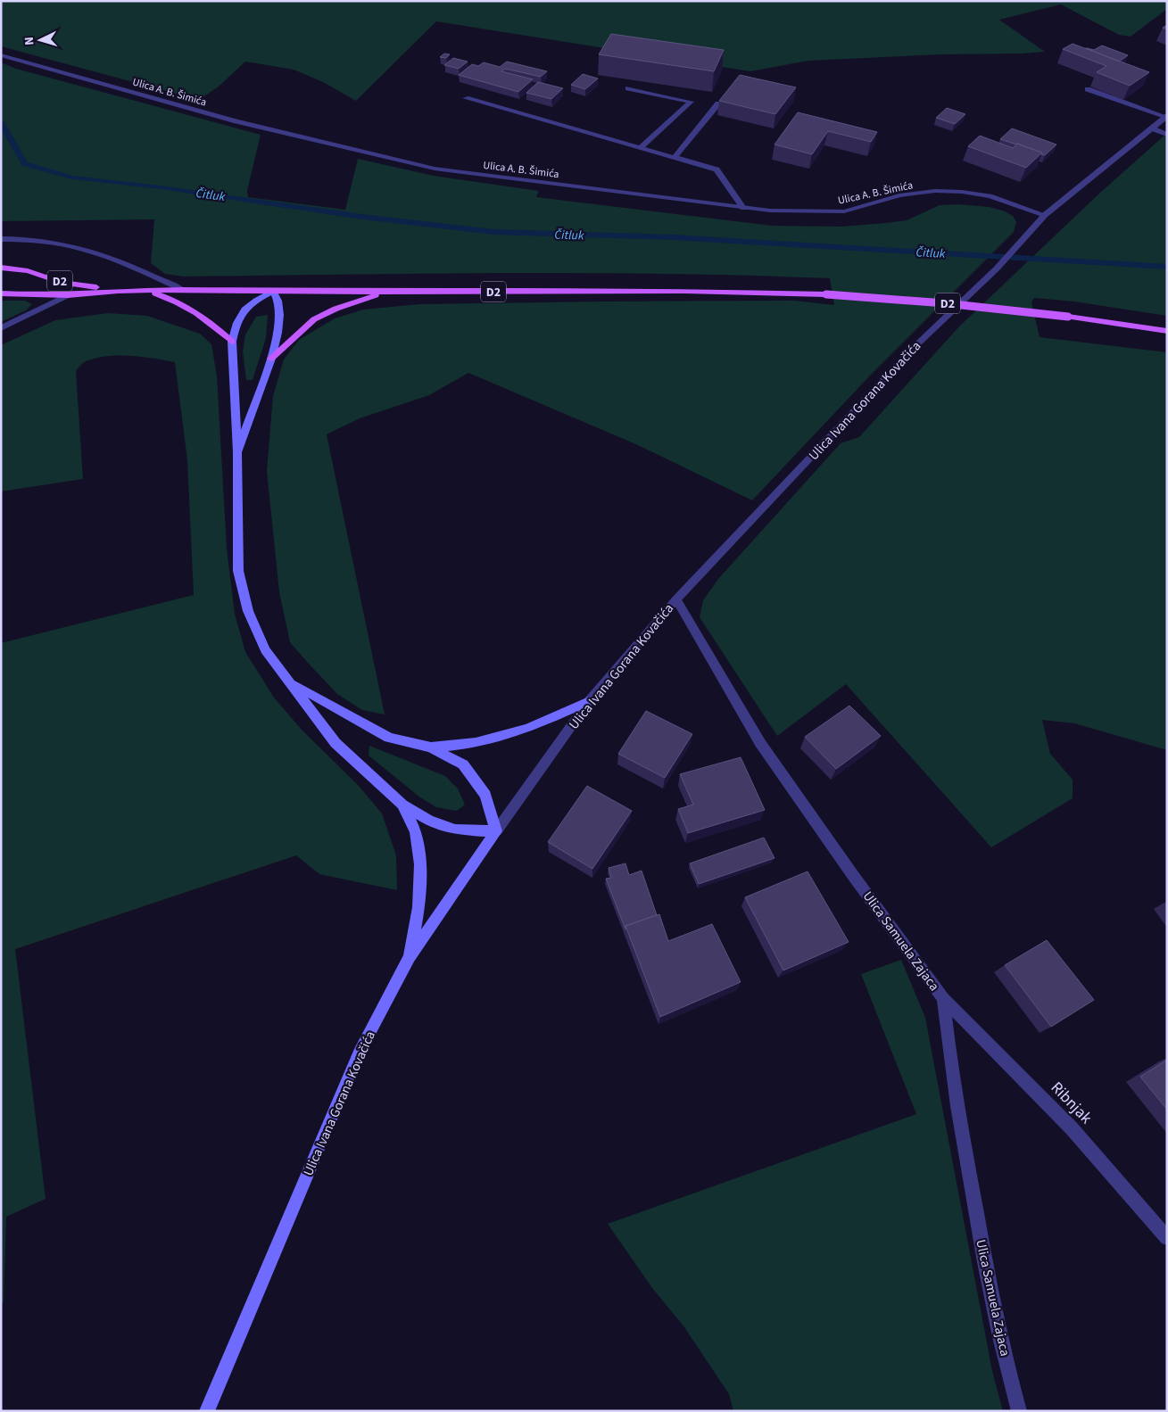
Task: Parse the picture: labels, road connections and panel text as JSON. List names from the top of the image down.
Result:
{
  "streets": {
    "main road": ["D2", "Ulica Ivana Gorana Kovačića"],
    "street": ["Ulica A. B. Šimića", "Ulica Samuela Zajaca", "Ribnjak"]
  },
  "crossings": [
    ["Ulica A. B. Šimića", "Ulica Ivana Gorana Kovačića"],
    ["Ulica Ivana Gorana Kovačića", "Ulica Samuela Zajaca"],
    ["Ulica Samuela Zajaca", "Ribnjak"]
  ],
  "water": ["Čitluk"],
  "north": "left"
}
